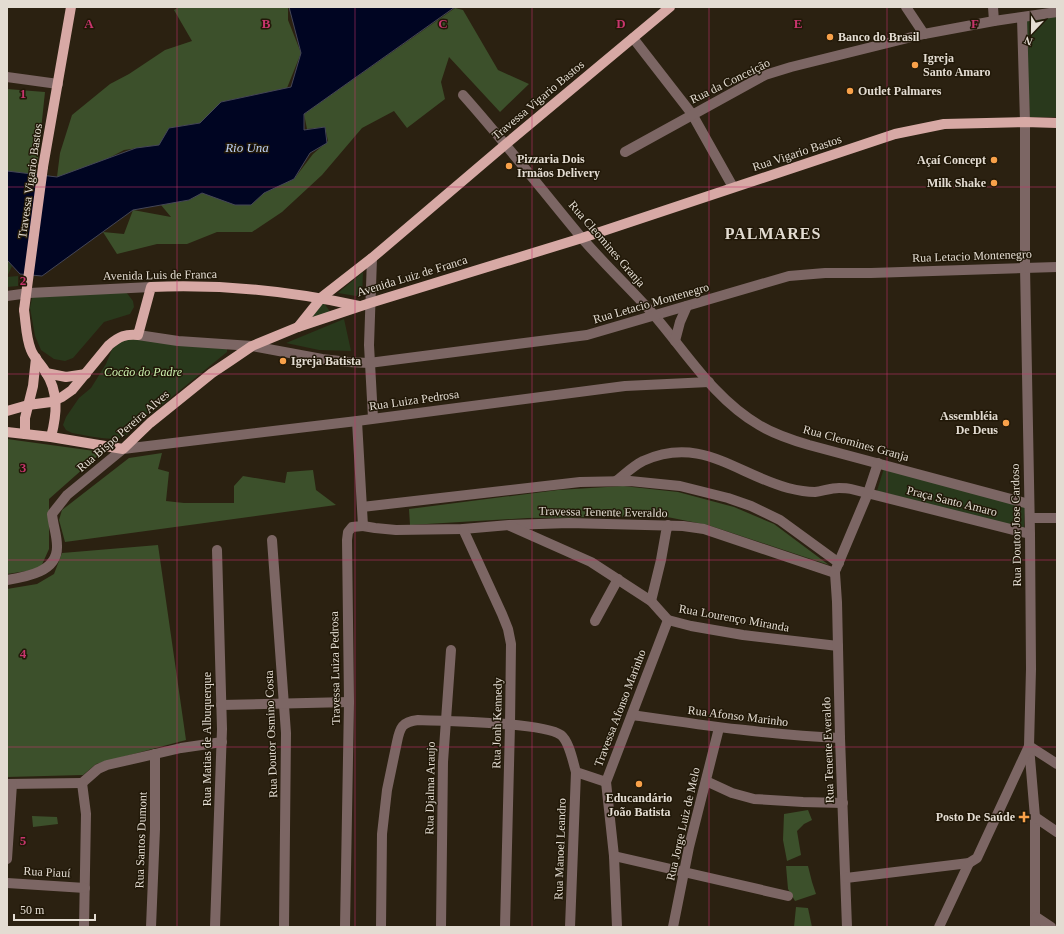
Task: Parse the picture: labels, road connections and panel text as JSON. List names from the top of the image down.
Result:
{
  "streets": {
    "main road": [
      "Travessa Vigario Bastos",
      "Rua Vigario Bastos",
      "Avenida Luis de Franca",
      "Avenida Luiz de Franca",
      "Rua Bispo Pereira Alves"
    ],
    "street": [
      "Rua da Conceição",
      "Rua Cleomines Granja",
      "Rua Letacio Montenegro",
      "Rua Luiza Pedrosa",
      "Praça Santo Amaro",
      "Travessa Tenente Everaldo",
      "Rua Doutor Jose Cardoso",
      "Rua Lourenço Miranda",
      "Travessa Luiza Pedrosa",
      "Travessa Afonso Marinho",
      "Rua Afonso Marinho",
      "Rua Jonh Kennedy",
      "Rua Doutor Osmino Costa",
      "Rua Matias de Albuquerque",
      "Rua Tenente Everaldo",
      "Rua Djalma Araujo",
      "Rua Jorge Luiz de Melo",
      "Rua Santos Dumont",
      "Rua Manoel Leandro",
      "Rua Piauí"
    ]
  },
  "crossings": [
    ["Rua da Conceição", "Rua Doutor Jose Cardoso"],
    ["Travessa Vigario Bastos", "Rua Cleomines Granja"],
    ["Travessa Vigario Bastos", "Avenida Luis de Franca"],
    ["Travessa Vigario Bastos", "Avenida Luiz de Franca"],
    ["Rua Vigario Bastos", "Rua Cleomines Granja"],
    ["Rua Vigario Bastos", "Avenida Luiz de Franca"],
    ["Rua Vigario Bastos", "Rua Doutor Jose Cardoso"],
    ["Rua Cleomines Granja", "Rua Letacio Montenegro"],
    ["Rua Cleomines Granja", "Avenida Luiz de Franca"],
    ["Rua Cleomines Granja", "Rua Luiza Pedrosa"],
    ["Rua Cleomines Granja", "Rua Doutor Jose Cardoso"],
    ["Rua Letacio Montenegro", "Avenida Luiz de Franca"],
    ["Rua Letacio Montenegro", "Rua Bispo Pereira Alves"],
    ["Rua Letacio Montenegro", "Rua Doutor Jose Cardoso"],
    ["Avenida Luis de Franca", "Avenida Luiz de Franca"],
    ["Avenida Luiz de Franca", "Rua Bispo Pereira Alves"],
    ["Rua Luiza Pedrosa", "Rua Bispo Pereira Alves"],
    ["Praça Santo Amaro", "Rua Doutor Jose Cardoso"],
    ["Travessa Tenente Everaldo", "Rua Lourenço Miranda"],
    ["Travessa Tenente Everaldo", "Travessa Luiza Pedrosa"],
    ["Travessa Tenente Everaldo", "Rua Jonh Kennedy"],
    ["Travessa Tenente Everaldo", "Rua Tenente Everaldo"],
    ["Rua Lourenço Miranda", "Travessa Afonso Marinho"],
    ["Rua Lourenço Miranda", "Rua Tenente Everaldo"],
    ["Travessa Afonso Marinho", "Rua Afonso Marinho"],
    ["Rua Afonso Marinho", "Rua Tenente Everaldo"],
    ["Rua Afonso Marinho", "Rua Jorge Luiz de Melo"],
    ["Rua Jonh Kennedy", "Rua Manoel Leandro"]
  ],
  "districts": ["PALMARES"],
  "water": ["Rio Una"],
  "parks": ["Cocão do Padre"],
  "places": {
    "other": [
      "Banco do Brasil",
      "Igreja Santo Amaro",
      "Outlet Palmares",
      "Açaí Concept",
      "Pizzaria Dois Irmãos Delivery",
      "Milk Shake",
      "Igreja Batista",
      "Assembléia De Deus",
      "Educandário João Batista"
    ],
    "health": ["Posto De Saúde"]
  },
  "scale_bar": "50 m",
  "north": "bottom",
  "grid": {
    "columns": [
      "A",
      "B",
      "C",
      "D",
      "E",
      "F"
    ],
    "rows": [
      "1",
      "2",
      "3",
      "4",
      "5"
    ]
  }
}
